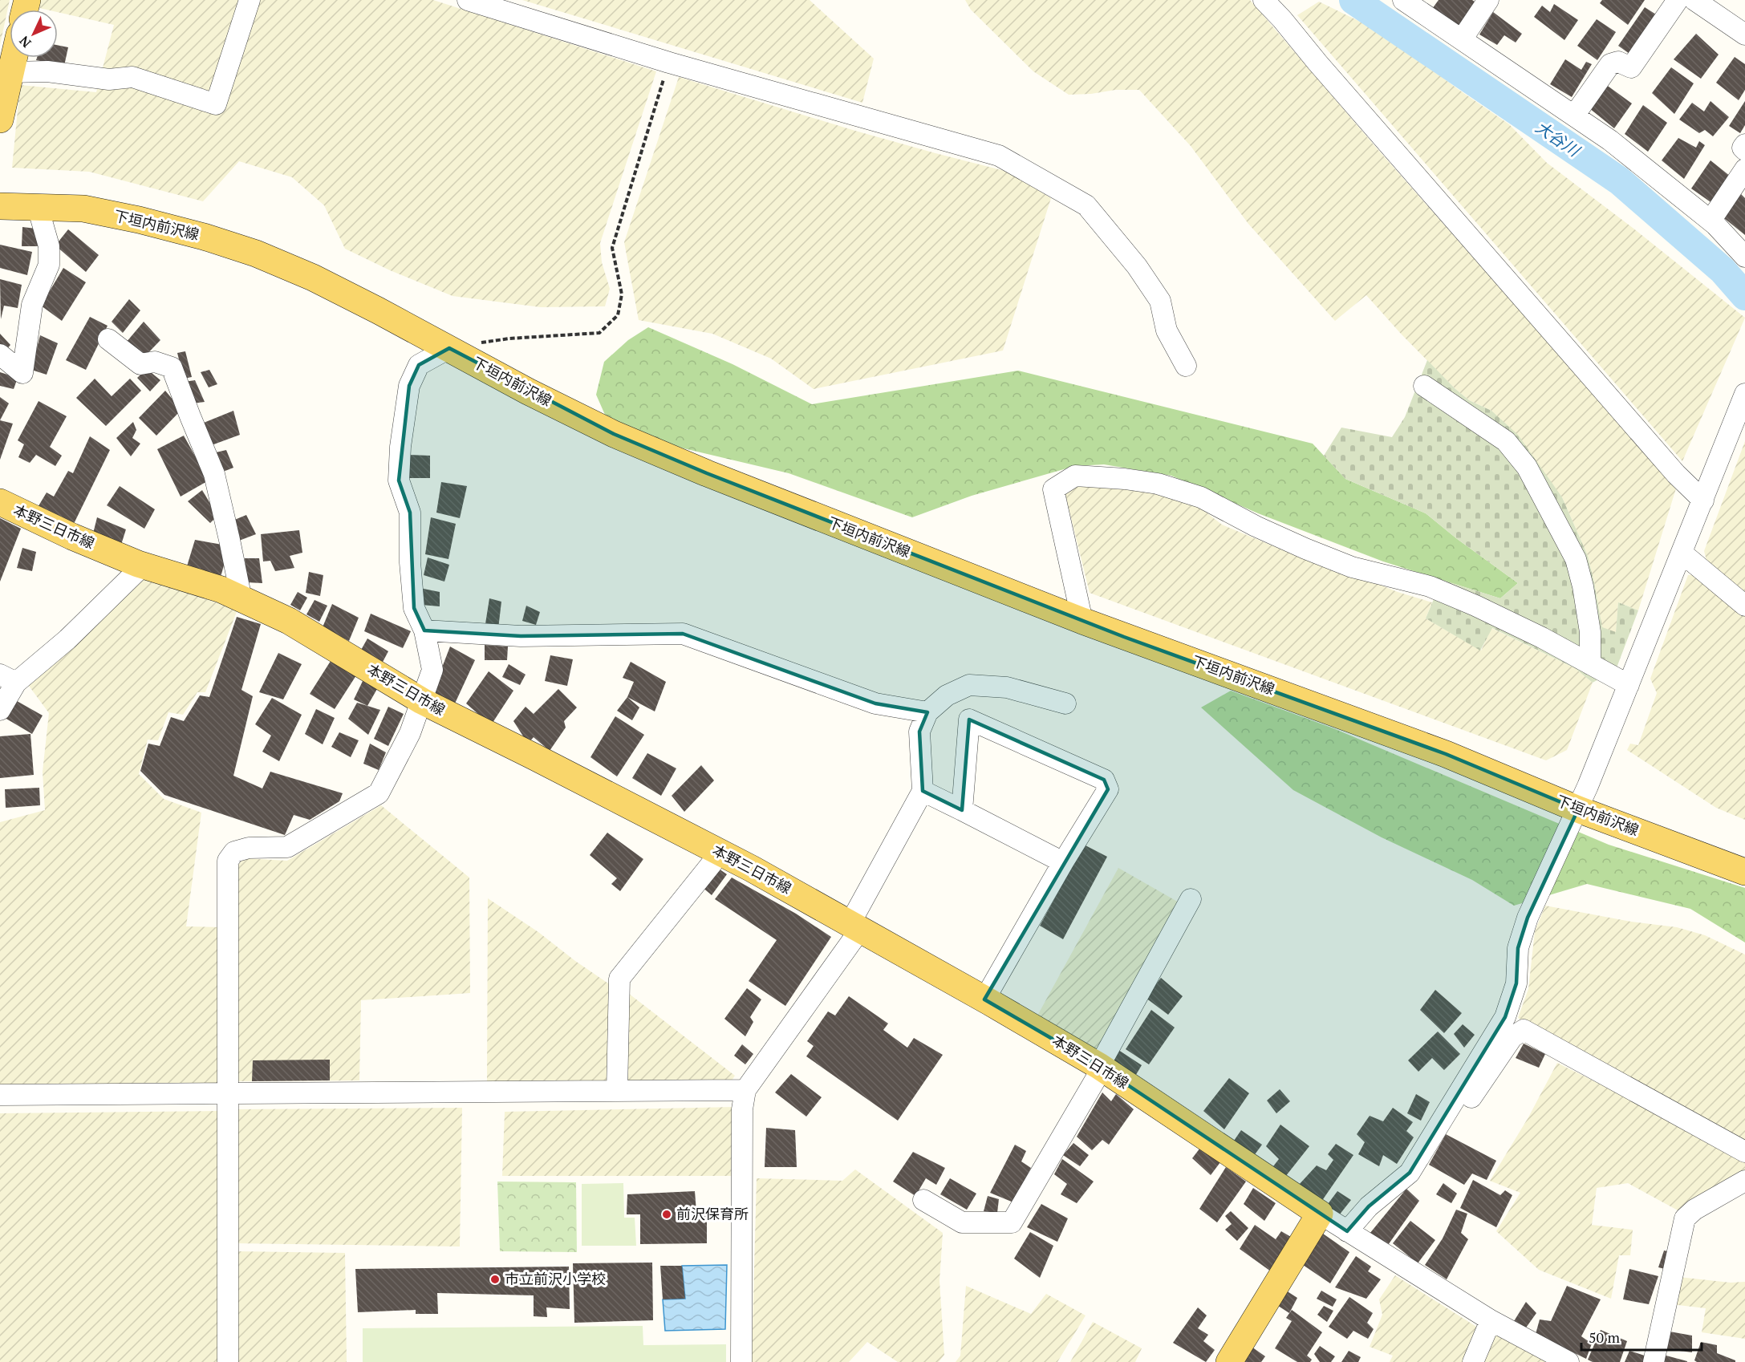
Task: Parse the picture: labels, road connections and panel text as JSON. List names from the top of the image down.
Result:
{
  "streets": {
    "main road": ["下垣内前沢線", "本野三日市線"]
  },
  "water": ["大谷川"],
  "places": ["前沢保育所", "市立前沢小学校"],
  "scale_bar": "50 m",
  "north": "bottom left"
}
